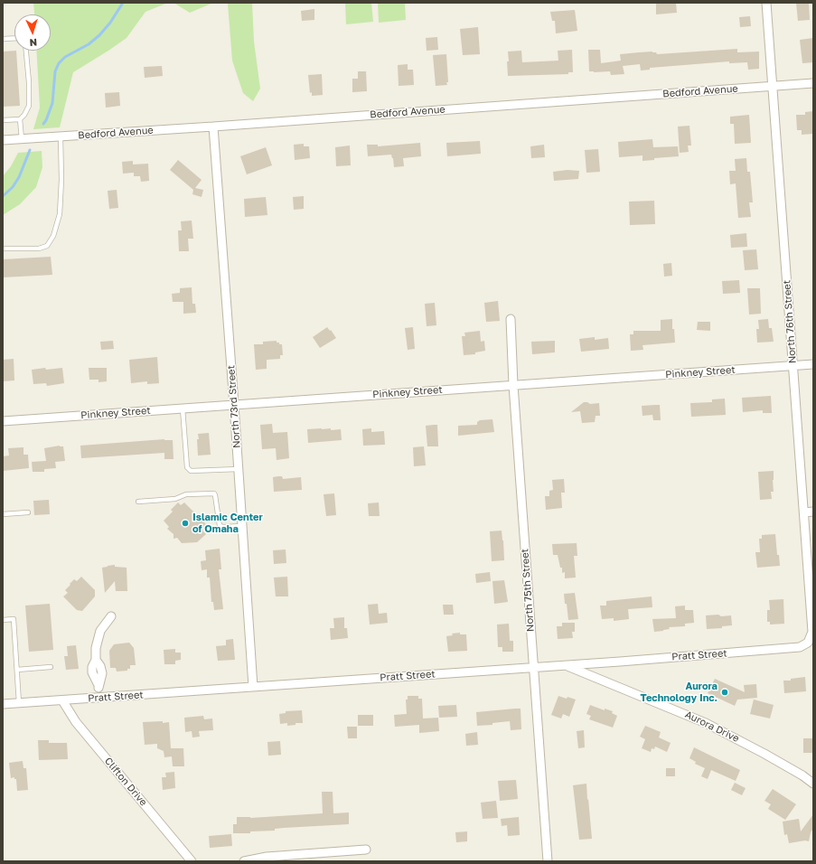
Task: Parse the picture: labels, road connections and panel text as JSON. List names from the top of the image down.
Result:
{
  "streets": {
    "street": [
      "Bedford Avenue",
      "North 76th Street",
      "Pinkney Street",
      "North 73rd Street",
      "North 75th Street",
      "Pratt Street",
      "Aurora Drive",
      "Clifton Drive"
    ]
  },
  "crossings": [
    ["Bedford Avenue", "North 76th Street"],
    ["Bedford Avenue", "North 73rd Street"],
    ["North 76th Street", "Pinkney Street"],
    ["North 76th Street", "Pratt Street"],
    ["Pinkney Street", "North 73rd Street"],
    ["Pinkney Street", "North 75th Street"],
    ["North 73rd Street", "Pratt Street"],
    ["North 75th Street", "Pratt Street"],
    ["Pratt Street", "Aurora Drive"],
    ["Pratt Street", "Clifton Drive"]
  ],
  "places": ["Islamic Center of Omaha", "Aurora Technology Inc."],
  "north": "bottom"
}
